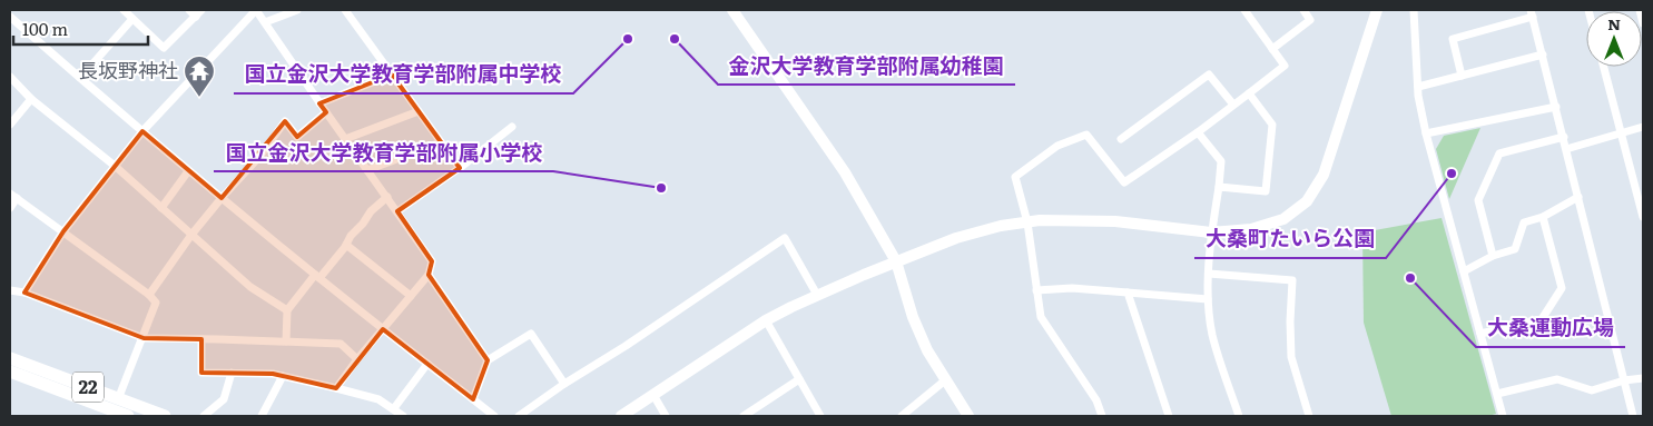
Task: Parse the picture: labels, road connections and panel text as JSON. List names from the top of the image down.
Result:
{
  "streets": {
    "main road": ["22"]
  },
  "places": {
    "other": [
      "国立金沢大学教育学部附属中学校",
      "金沢大学教育学部附属幼稚園",
      "大桑町たいら公園",
      "国立金沢大学教育学部附属小学校",
      "大桑運動広場"
    ],
    "temple": ["長坂野神社"]
  },
  "scale_bar": "100 m",
  "north": "top"
}
